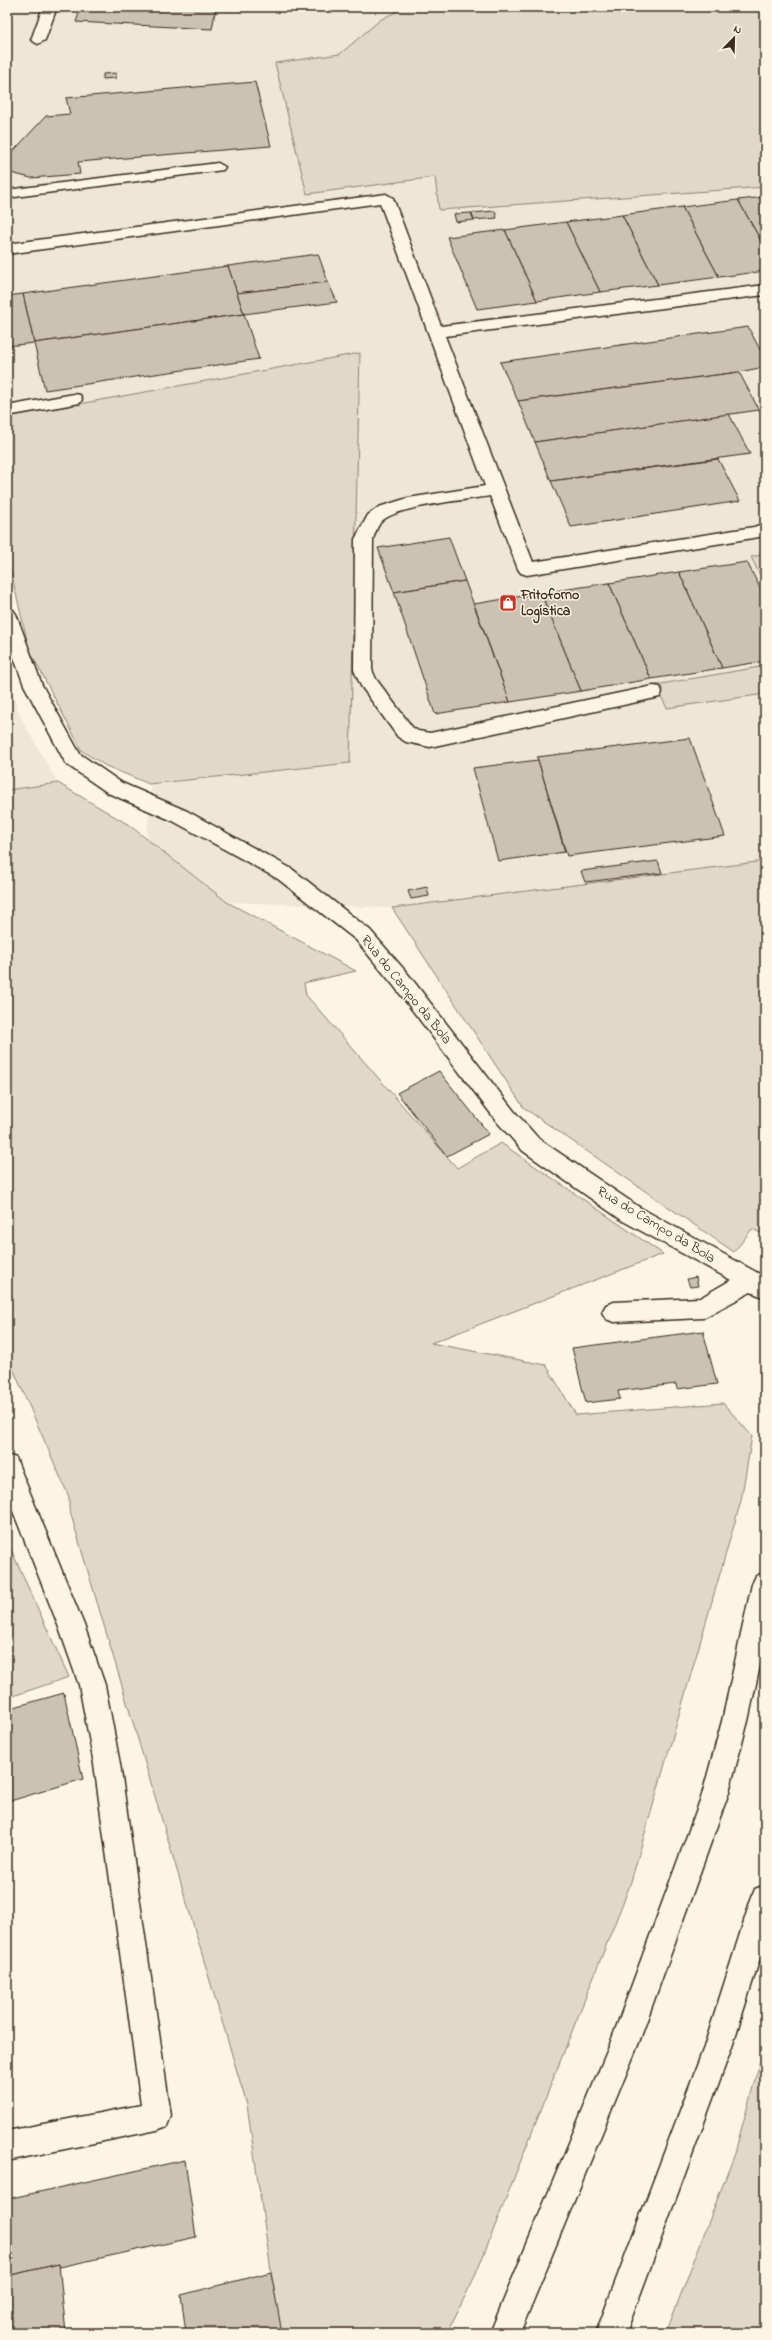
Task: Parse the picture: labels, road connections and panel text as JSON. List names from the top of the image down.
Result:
{
  "streets": {
    "street": ["Rua do Campo da Bola"]
  },
  "places": {
    "shop": ["Fritoforno Logística"]
  },
  "north": "top right"
}
